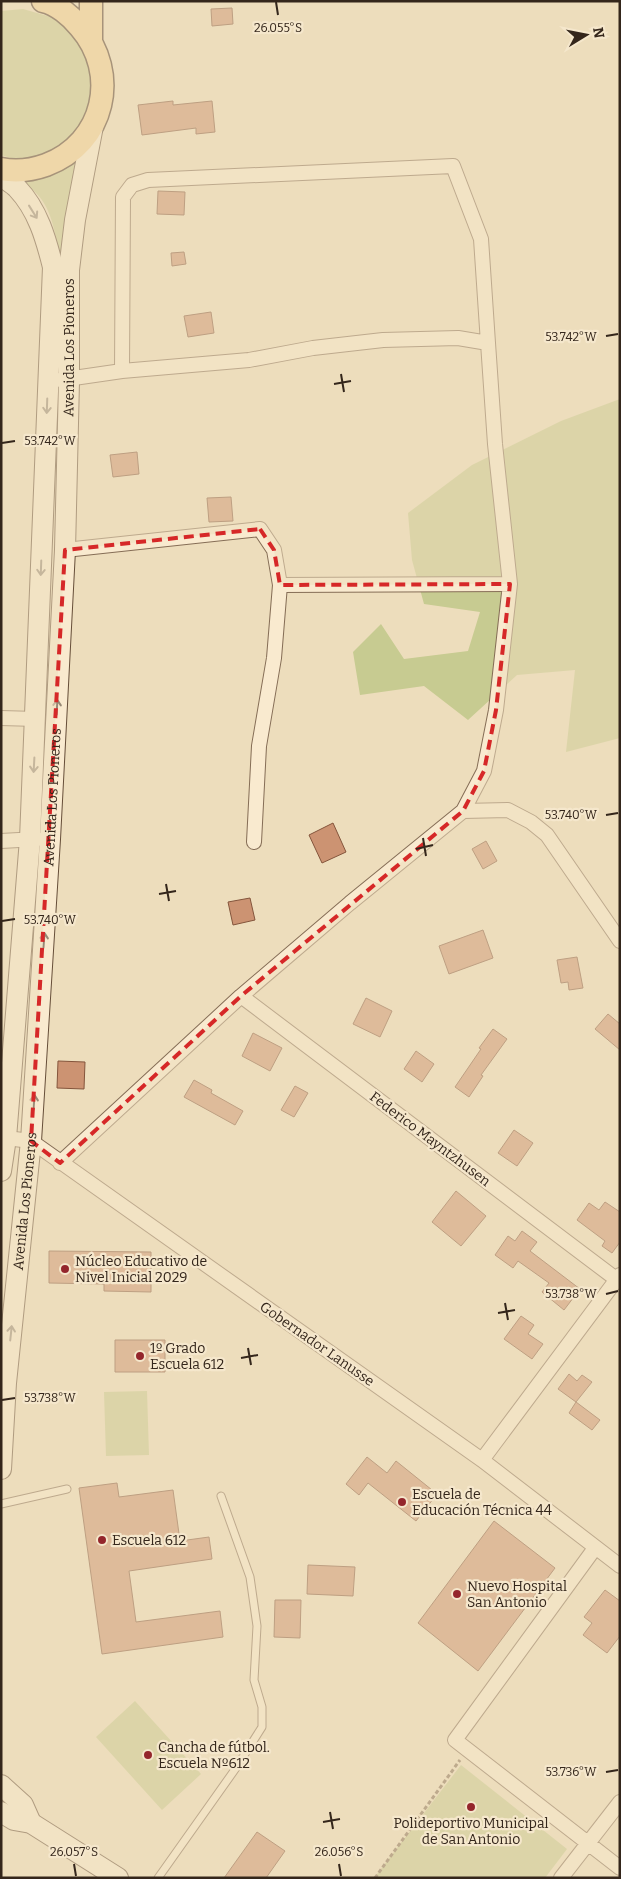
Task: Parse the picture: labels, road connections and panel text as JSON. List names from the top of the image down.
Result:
{
  "streets": {
    "main road": ["Avenida Los Pioneros"],
    "street": ["Federico Mayntzhusen", "Gobernador Lanusse"]
  },
  "crossings": [
    ["Avenida Los Pioneros", "Gobernador Lanusse"]
  ],
  "places": [
    "Núcleo Educativo de Nivel Inicial 2029",
    "1º Grado Escuela 612",
    "Escuela de Educación Técnica 44",
    "Escuela 612",
    "Nuevo Hospital San Antonio",
    "Cancha de fútbol. Escuela Nº612",
    "Polideportivo Municipal de San Antonio"
  ],
  "north": "right",
  "coordinates": [
    "26.055°S",
    "53.742°W",
    "53.740°W",
    "53.738°W",
    "53.736°W",
    "26.057°S",
    "26.056°S"
  ]
}
